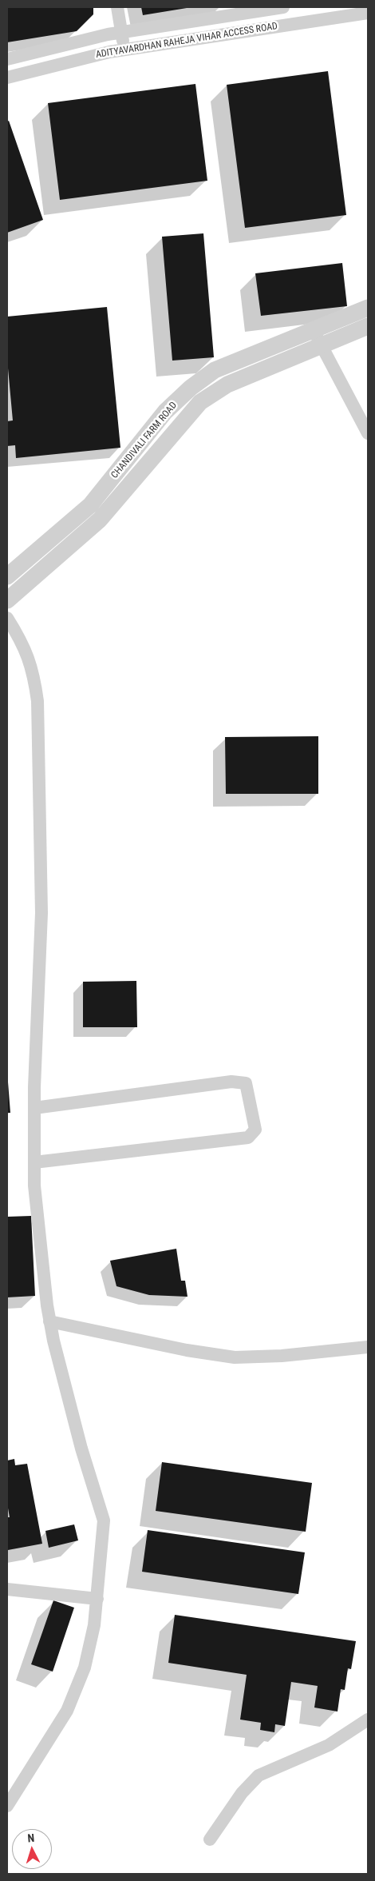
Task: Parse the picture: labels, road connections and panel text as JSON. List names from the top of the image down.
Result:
{
  "streets": {
    "street": ["ADITYAVARDHAN RAHEJA VIHAR ACCESS ROAD", "CHANDIVALI FARM ROAD"]
  },
  "north": "top"
}
